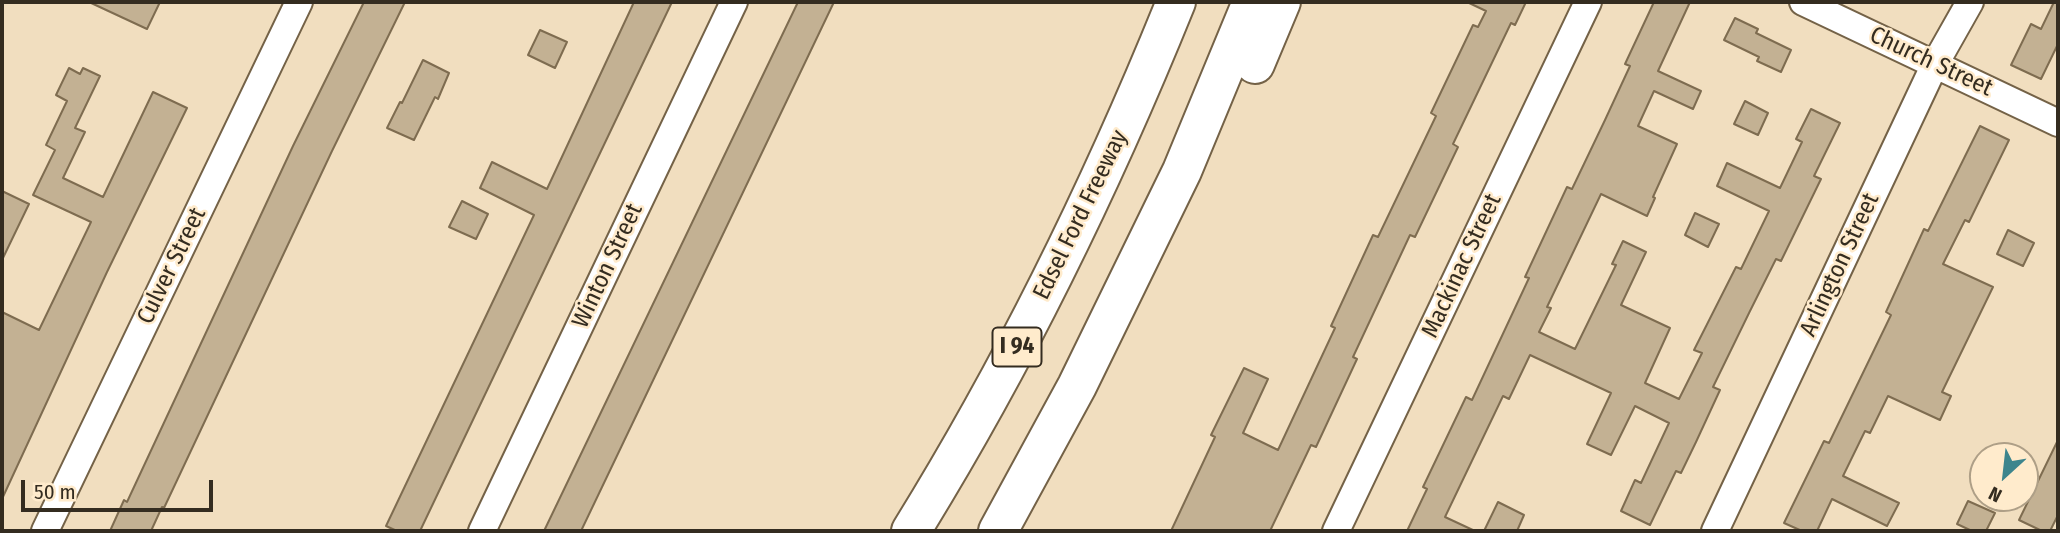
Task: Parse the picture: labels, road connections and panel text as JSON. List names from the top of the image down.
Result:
{
  "streets": {
    "highway": ["Edsel Ford Freeway", "I 94"],
    "street": [
      "Church Street",
      "Arlington Street",
      "Culver Street",
      "Winton Street",
      "Mackinac Street"
    ]
  },
  "crossings": [
    ["Church Street", "Arlington Street"]
  ],
  "scale_bar": "50 m",
  "north": "bottom left"
}
